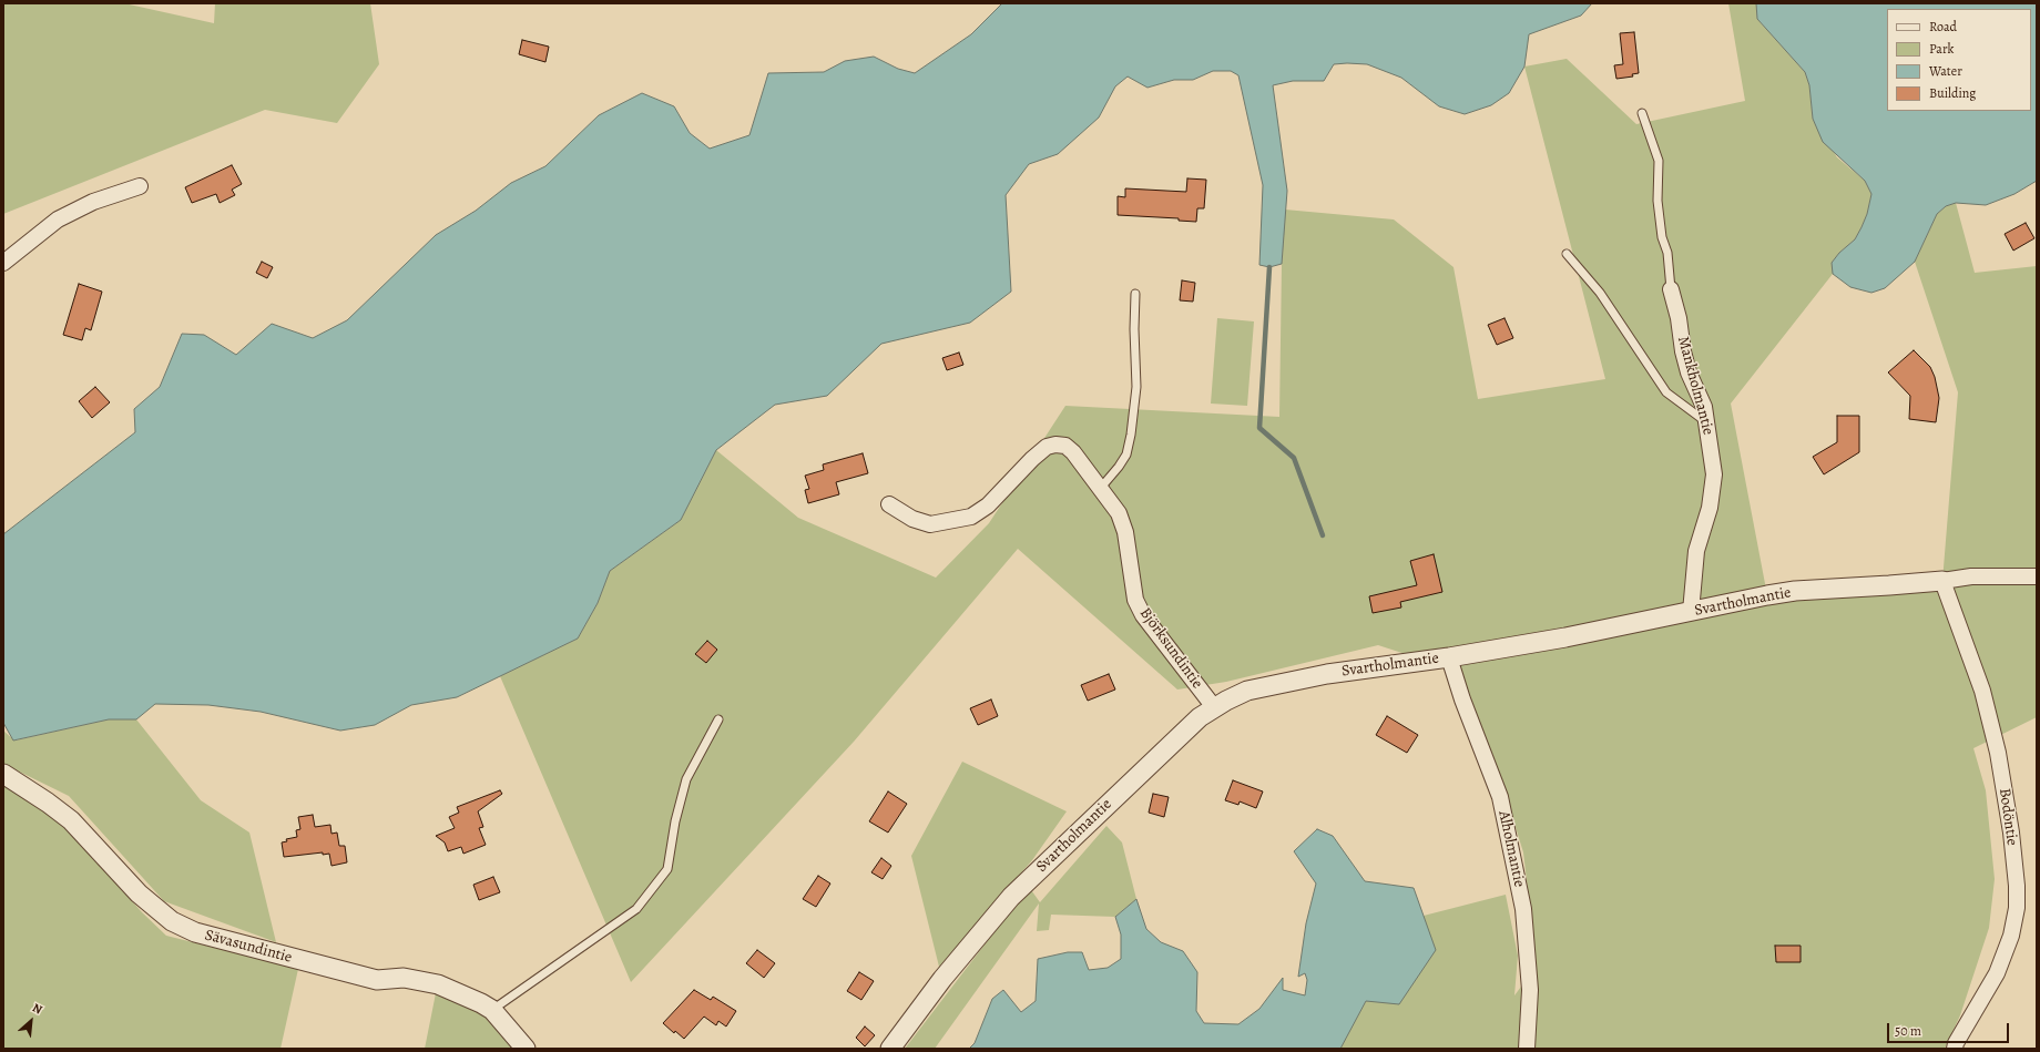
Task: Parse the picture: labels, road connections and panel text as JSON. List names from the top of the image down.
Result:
{
  "streets": {
    "street": [
      "Mankholmantie",
      "Svartholmantie",
      "Björksundintie",
      "Bodöntie",
      "Alholmantie",
      "Sävasundintie"
    ]
  },
  "crossings": [
    ["Mankholmantie", "Svartholmantie"],
    ["Svartholmantie", "Björksundintie"],
    ["Svartholmantie", "Bodöntie"],
    ["Svartholmantie", "Alholmantie"]
  ],
  "legend": [
    "Road",
    "Park",
    "Water",
    "Building"
  ],
  "scale_bar": "50 m",
  "north": "top right"
}
